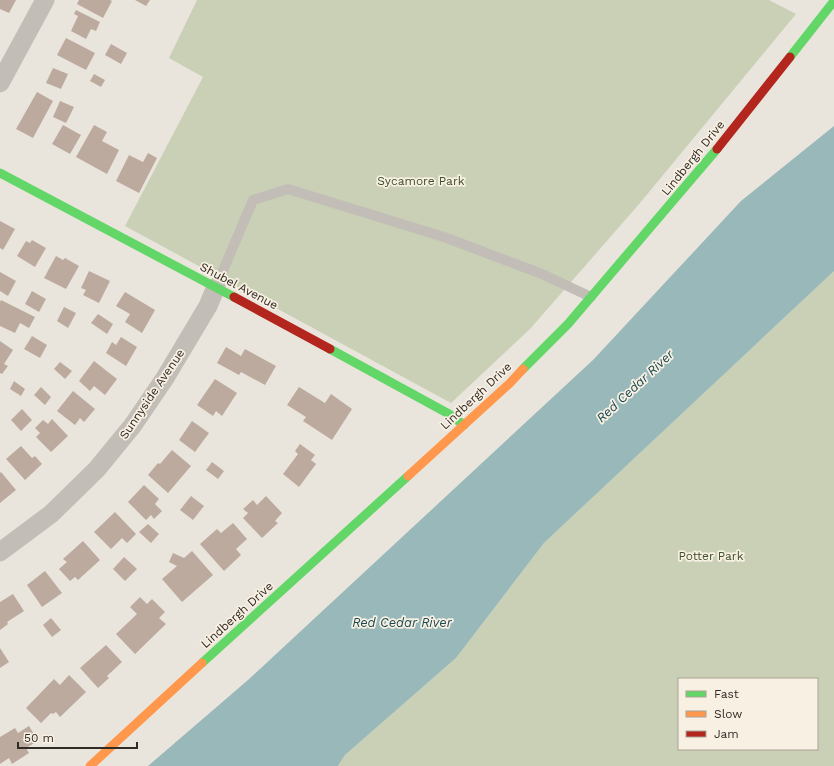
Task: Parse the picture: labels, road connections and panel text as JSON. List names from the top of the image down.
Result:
{
  "streets": {
    "street": ["Lindbergh Drive", "Shubel Avenue", "Sunnyside Avenue"]
  },
  "crossings": [
    ["Lindbergh Drive", "Shubel Avenue"],
    ["Shubel Avenue", "Sunnyside Avenue"]
  ],
  "water": ["Red Cedar River"],
  "parks": ["Sycamore Park", "Potter Park"],
  "legend": ["Fast", "Slow", "Jam"],
  "scale_bar": "50 m"
}
